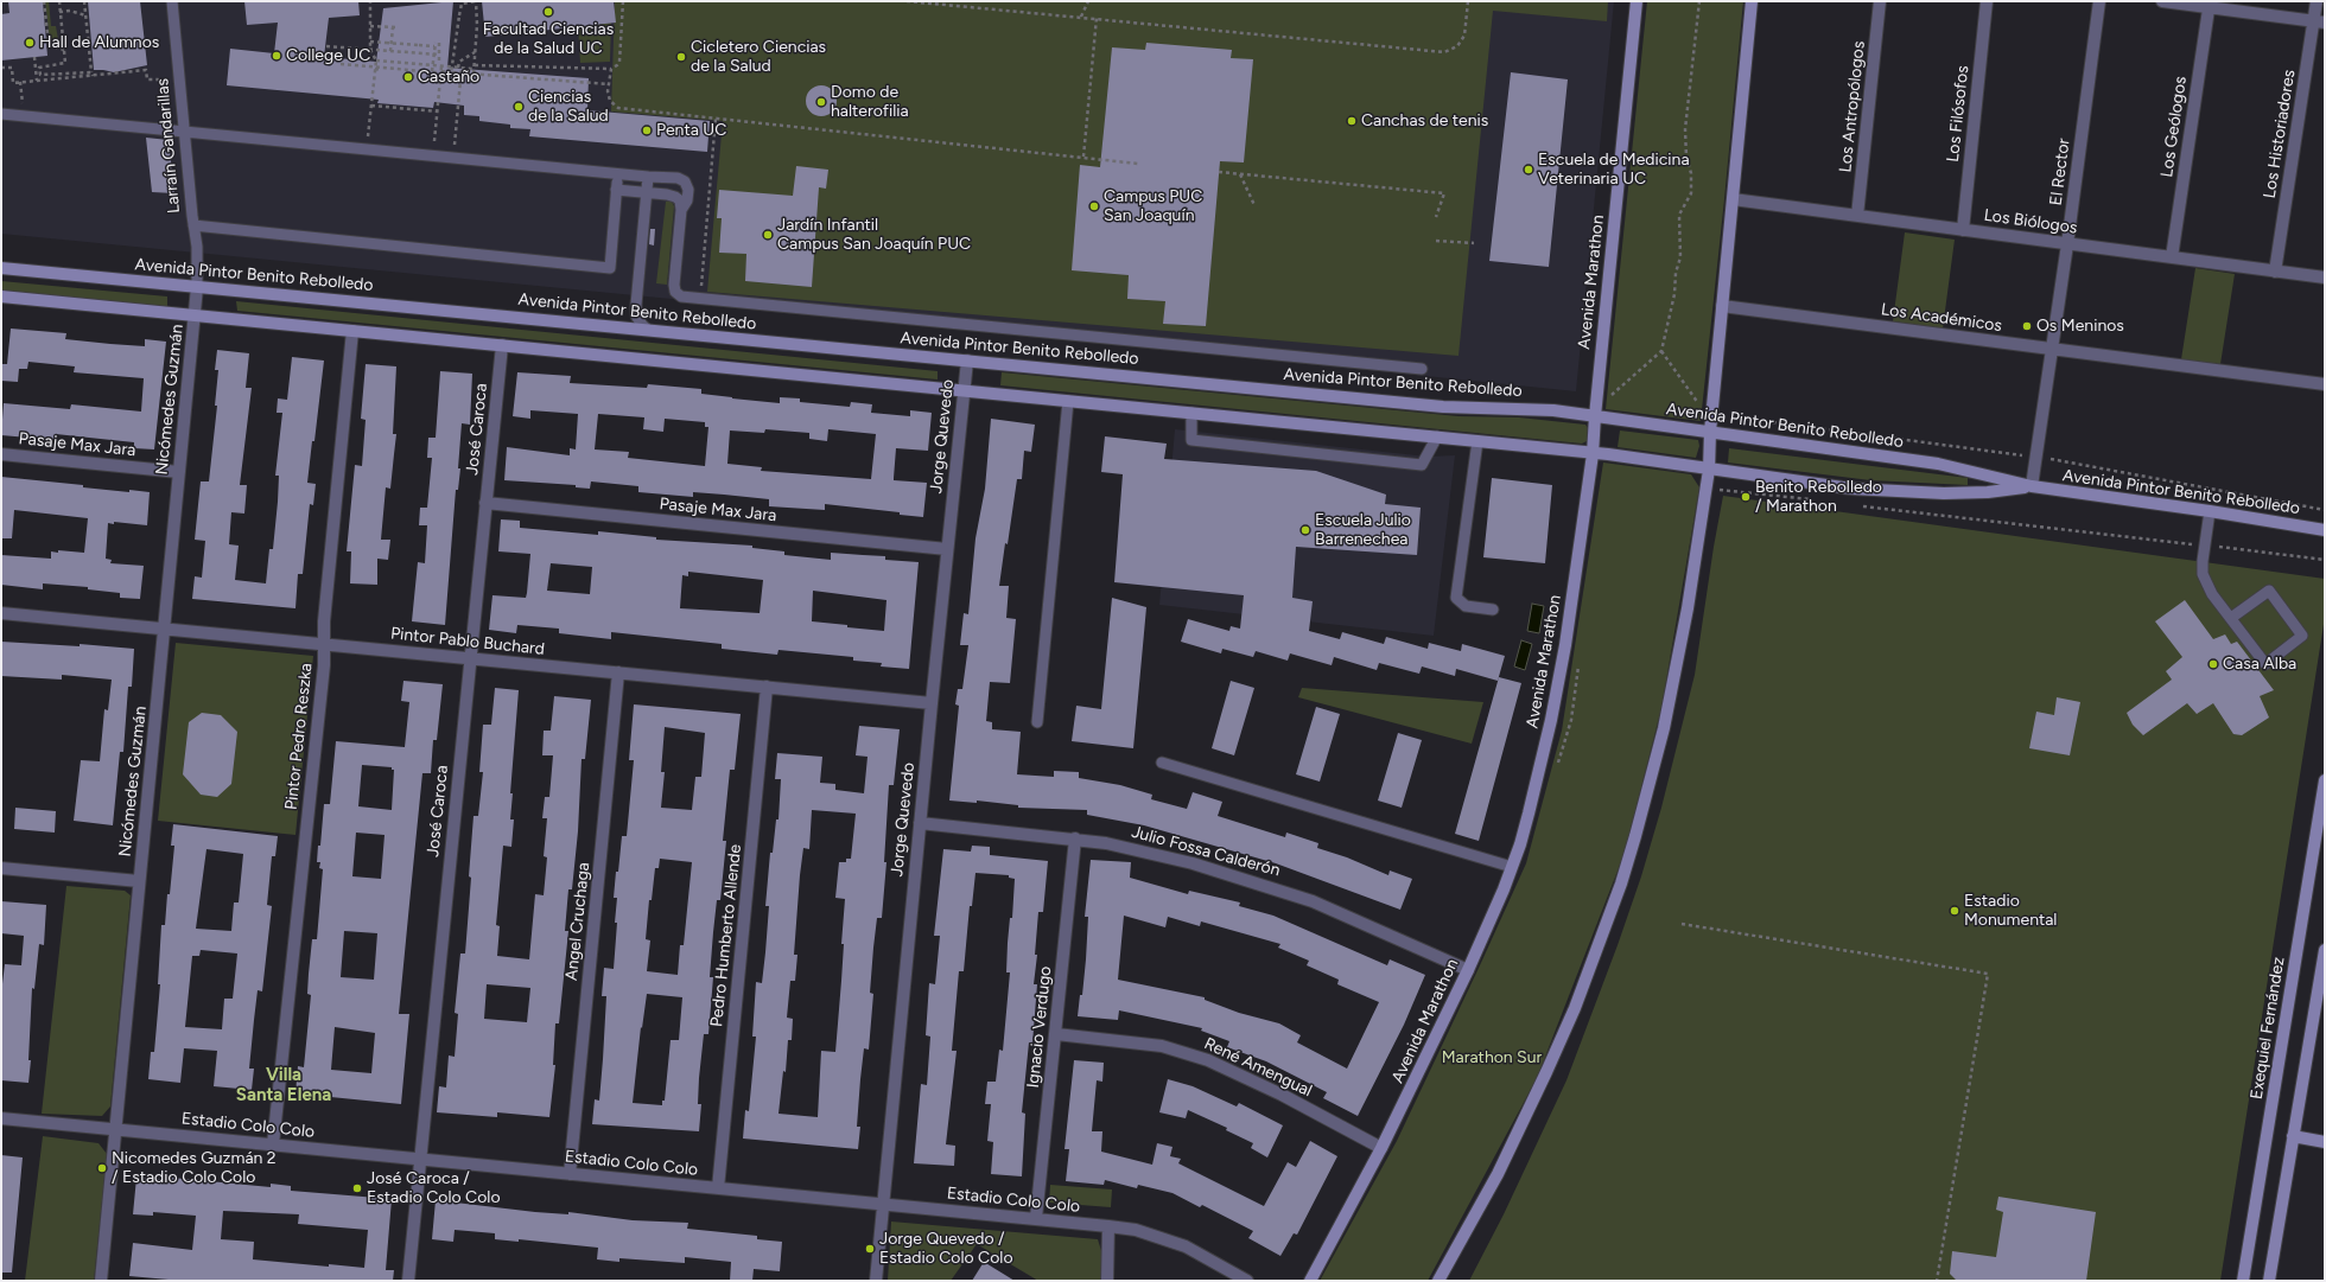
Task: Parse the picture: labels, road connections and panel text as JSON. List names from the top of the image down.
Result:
{
  "streets": {
    "street": [
      "Los Antropólogos",
      "Los Filósofos",
      "Los Geólogos",
      "Los Historiadores",
      "El Rector",
      "Los Biólogos",
      "Avenida Pintor Benito Rebolledo",
      "Avenida Marathon",
      "Los Académicos",
      "Nicómedes Guzmán",
      "José Caroca",
      "Jorge Quevedo",
      "Pasaje Max Jara",
      "Pintor Pablo Buchard",
      "Pintor Pedro Reszka",
      "Julio Fossa Calderón",
      "Angel Cruchaga",
      "Pedro Humberto Allende",
      "Ignacio Verdugo",
      "Exequiel Fernández",
      "René Amengual",
      "Estadio Colo Colo"
    ],
    "lane": ["Larraín Gandarillas"]
  },
  "crossings": [
    ["Los Antropólogos", "Los Biólogos"],
    ["Los Filósofos", "Los Biólogos"],
    ["Los Geólogos", "Los Biólogos"],
    ["Los Historiadores", "Los Biólogos"],
    ["Larraín Gandarillas", "Avenida Pintor Benito Rebolledo"],
    ["Larraín Gandarillas", "Nicómedes Guzmán"],
    ["El Rector", "Los Biólogos"],
    ["El Rector", "Avenida Pintor Benito Rebolledo"],
    ["El Rector", "Los Académicos"],
    ["Avenida Pintor Benito Rebolledo", "Avenida Marathon"],
    ["Avenida Pintor Benito Rebolledo", "Nicómedes Guzmán"],
    ["Avenida Pintor Benito Rebolledo", "José Caroca"],
    ["Avenida Pintor Benito Rebolledo", "Jorge Quevedo"],
    ["Avenida Pintor Benito Rebolledo", "Pintor Pedro Reszka"],
    ["Avenida Marathon", "Julio Fossa Calderón"],
    ["Avenida Marathon", "René Amengual"],
    ["Nicómedes Guzmán", "Pasaje Max Jara"],
    ["Nicómedes Guzmán", "Pintor Pablo Buchard"],
    ["Nicómedes Guzmán", "Estadio Colo Colo"],
    ["José Caroca", "Pasaje Max Jara"],
    ["José Caroca", "Pintor Pablo Buchard"],
    ["José Caroca", "Estadio Colo Colo"],
    ["Jorge Quevedo", "Pasaje Max Jara"],
    ["Jorge Quevedo", "Pintor Pablo Buchard"],
    ["Jorge Quevedo", "Julio Fossa Calderón"],
    ["Jorge Quevedo", "Estadio Colo Colo"],
    ["Pintor Pablo Buchard", "Pintor Pedro Reszka"],
    ["Pintor Pablo Buchard", "Angel Cruchaga"],
    ["Pintor Pablo Buchard", "Pedro Humberto Allende"],
    ["Pintor Pedro Reszka", "Estadio Colo Colo"],
    ["Julio Fossa Calderón", "Ignacio Verdugo"],
    ["Angel Cruchaga", "Estadio Colo Colo"],
    ["Pedro Humberto Allende", "Estadio Colo Colo"],
    ["Ignacio Verdugo", "René Amengual"],
    ["Ignacio Verdugo", "Estadio Colo Colo"]
  ],
  "districts": ["Villa Santa Elena"],
  "parks": ["Marathon Sur"],
  "places": [
    "Facultad Ciencias de la Salud UC",
    "Hall de Alumnos",
    "College UC",
    "Cicletero Ciencias de la Salud",
    "Castaño",
    "Domo de halterofilia",
    "Ciencias de la Salud",
    "Canchas de tenis",
    "Penta UC",
    "Escuela de Medicina Veterinaria UC",
    "Campus PUC San Joaquín",
    "Jardín Infantil Campus San Joaquín PUC",
    "Os Meninos",
    "Benito Rebolledo / Marathon",
    "Escuela Julio Barrenechea",
    "Casa Alba",
    "Estadio Monumental",
    "Nicomedes Guzmán 2 / Estadio Colo Colo",
    "José Caroca / Estadio Colo Colo",
    "Jorge Quevedo / Estadio Colo Colo"
  ]
}
